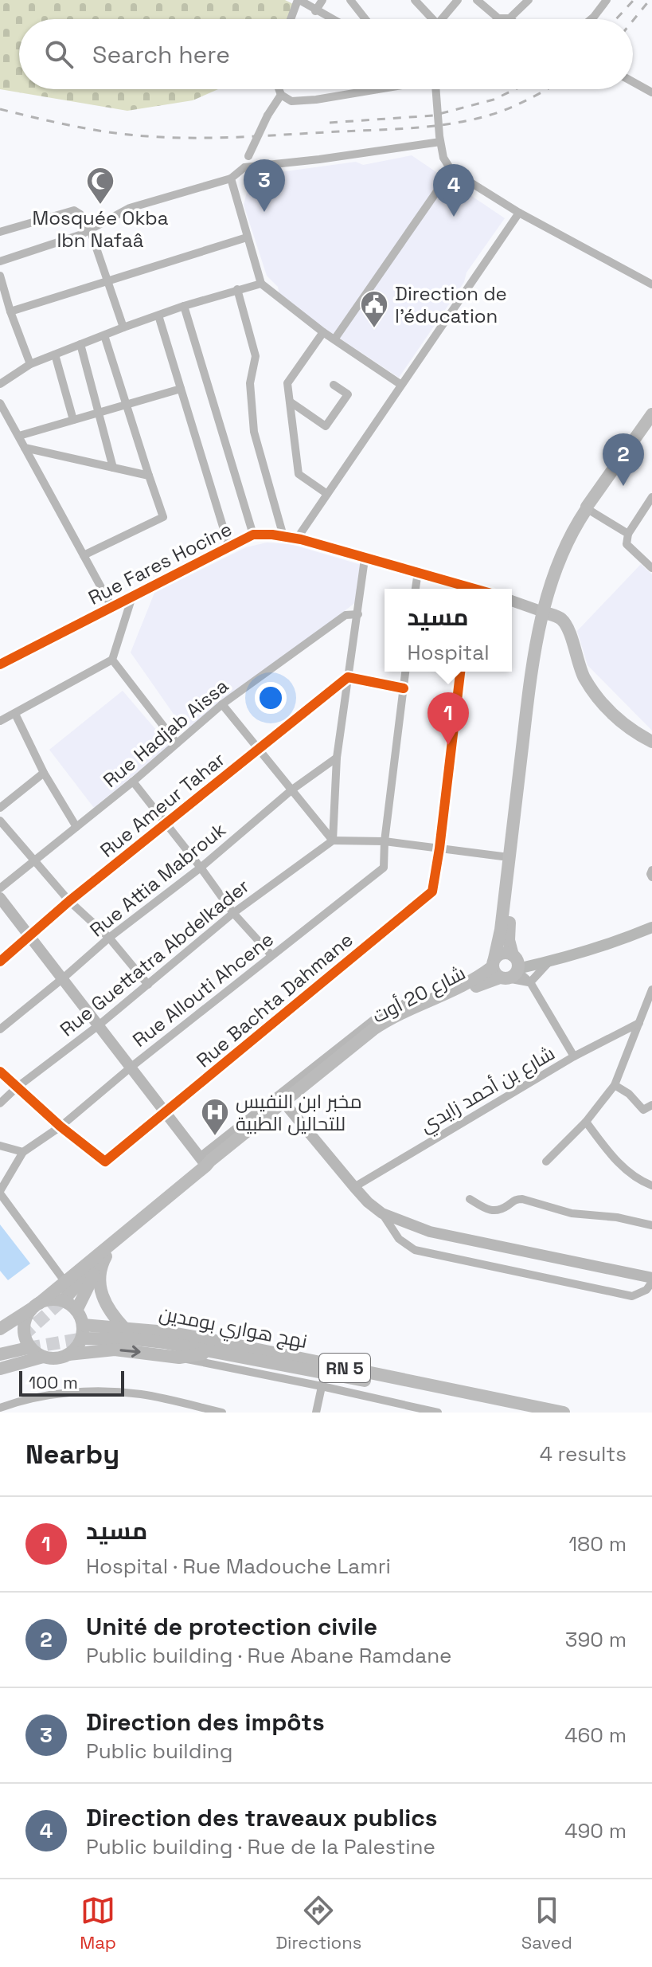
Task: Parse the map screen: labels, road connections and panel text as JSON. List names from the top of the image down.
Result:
{
  "streets": {
    "main road": ["شارع 20 أوت", "نهج هواري بومدين", "RN 5"],
    "street": [
      "Rue Fares Hocine",
      "Rue Hadjab Aissa",
      "Rue Ameur Tahar",
      "Rue Attia Mabrouk",
      "Rue Guettatra Abdelkader",
      "Rue Allouti Ahcene",
      "Rue Bachta Dahmane",
      "شارع بن أحمد زايدي"
    ]
  },
  "crossings": [
    ["Rue Allouti Ahcene", "Rue Bachta Dahmane"],
    ["شارع 20 أوت", "نهج هواري بومدين"]
  ],
  "places": {
    "mosque": ["Mosquée Okba Ibn Nafaâ"],
    "public building": ["Direction de l'éducation"],
    "hospital": ["مخبر ابن النفيس للتحاليل الطبية"]
  },
  "scale_bar": "100 m",
  "page": {
    "search": "Search here",
    "pins": [
      "3",
      "4",
      "2",
      "1"
    ],
    "popup": ["مسيد", "Hospital"],
    "scale": "100 m",
    "heading": ["Nearby", "4 results"],
    "list": [
      {
        "mark": "1",
        "name": "مسيد",
        "note": "Hospital · Rue Madouche Lamri",
        "value": "180 m"
      },
      {
        "mark": "2",
        "name": "Unité de protection civile",
        "note": "Public building · Rue Abane Ramdane",
        "value": "390 m"
      },
      {
        "mark": "3",
        "name": "Direction des impôts",
        "note": "Public building",
        "value": "460 m"
      },
      {
        "mark": "4",
        "name": "Direction des traveaux publics",
        "note": "Public building · Rue de la Palestine",
        "value": "490 m"
      }
    ],
    "nav": ["Map", "Directions", "Saved"]
  }
}
